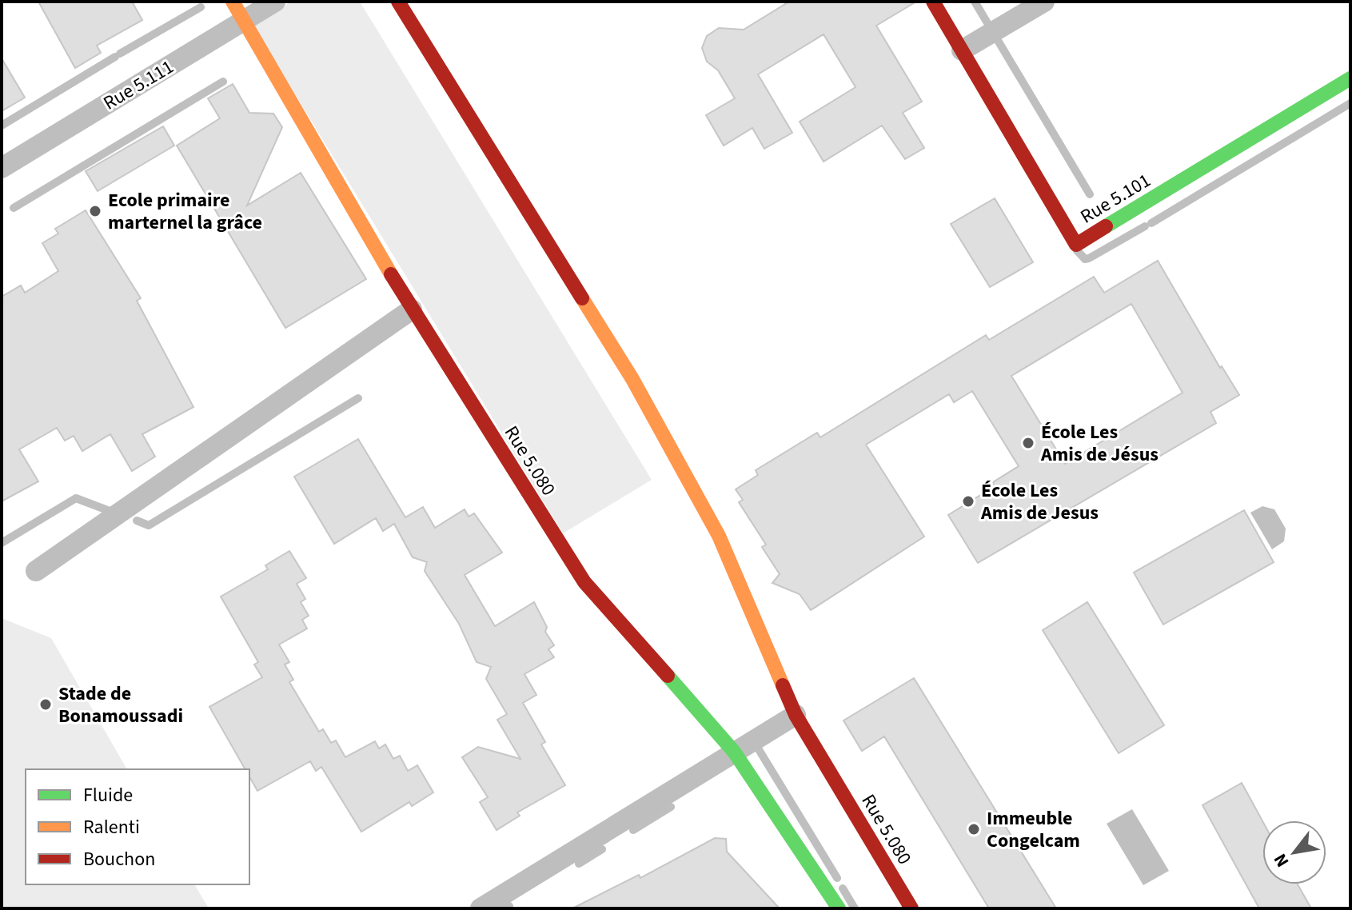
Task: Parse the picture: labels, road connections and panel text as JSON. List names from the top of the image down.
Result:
{
  "streets": {
    "main road": ["Rue 5.101", "Rue 5.080"],
    "street": ["Rue 5.111"]
  },
  "crossings": [
    ["Rue 5.111", "Rue 5.080"]
  ],
  "places": [
    "Ecole primaire marternel la grâce",
    "École Les Amis de Jésus",
    "École Les Amis de Jesus",
    "Stade de Bonamoussadi",
    "Immeuble Congelcam"
  ],
  "legend": ["Fluide", "Ralenti", "Bouchon"],
  "north": "bottom left"
}
